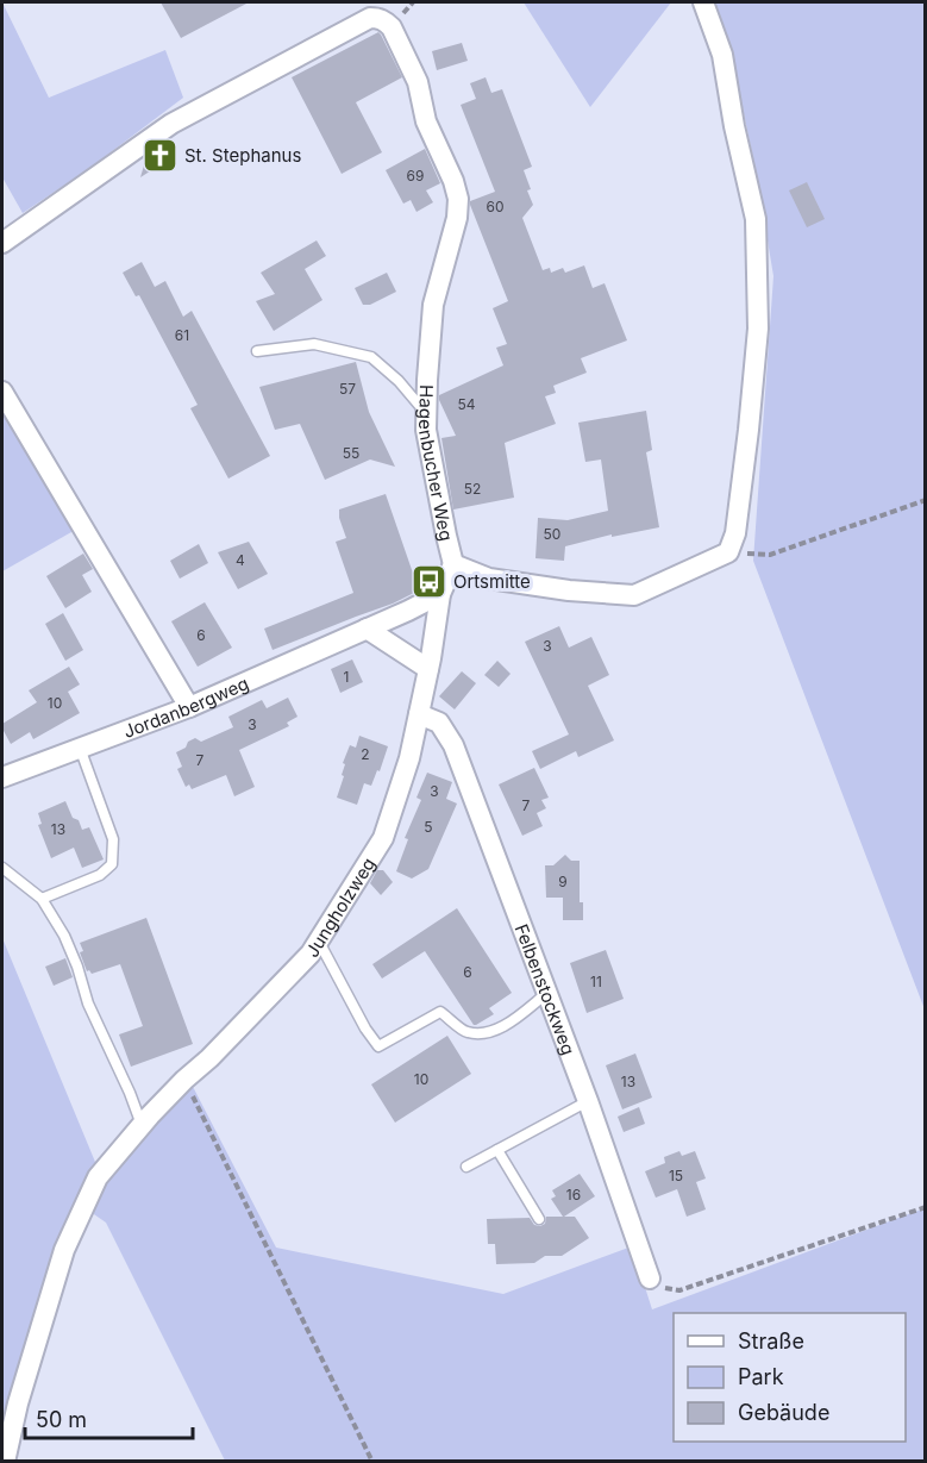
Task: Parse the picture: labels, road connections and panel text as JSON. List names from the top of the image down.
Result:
{
  "streets": {
    "street": [
      "Hagenbucher Weg",
      "Jordanbergweg",
      "Jungholzweg",
      "Felbenstockweg"
    ]
  },
  "crossings": [
    ["Hagenbucher Weg", "Jungholzweg"],
    ["Jordanbergweg", "Jungholzweg"],
    ["Jungholzweg", "Felbenstockweg"]
  ],
  "places": {
    "church": ["St. Stephanus"],
    "bus stop": ["Ortsmitte"]
  },
  "house_numbers": [
    "69",
    "60",
    "61",
    "57",
    "54",
    "55",
    "52",
    "50",
    "4",
    "6",
    "3",
    "1",
    "10",
    "3",
    "2",
    "7",
    "3",
    "7",
    "5",
    "13",
    "9",
    "6",
    "11",
    "10",
    "13",
    "15",
    "16"
  ],
  "legend": ["Straße", "Park", "Gebäude"],
  "scale_bar": "50 m"
}
